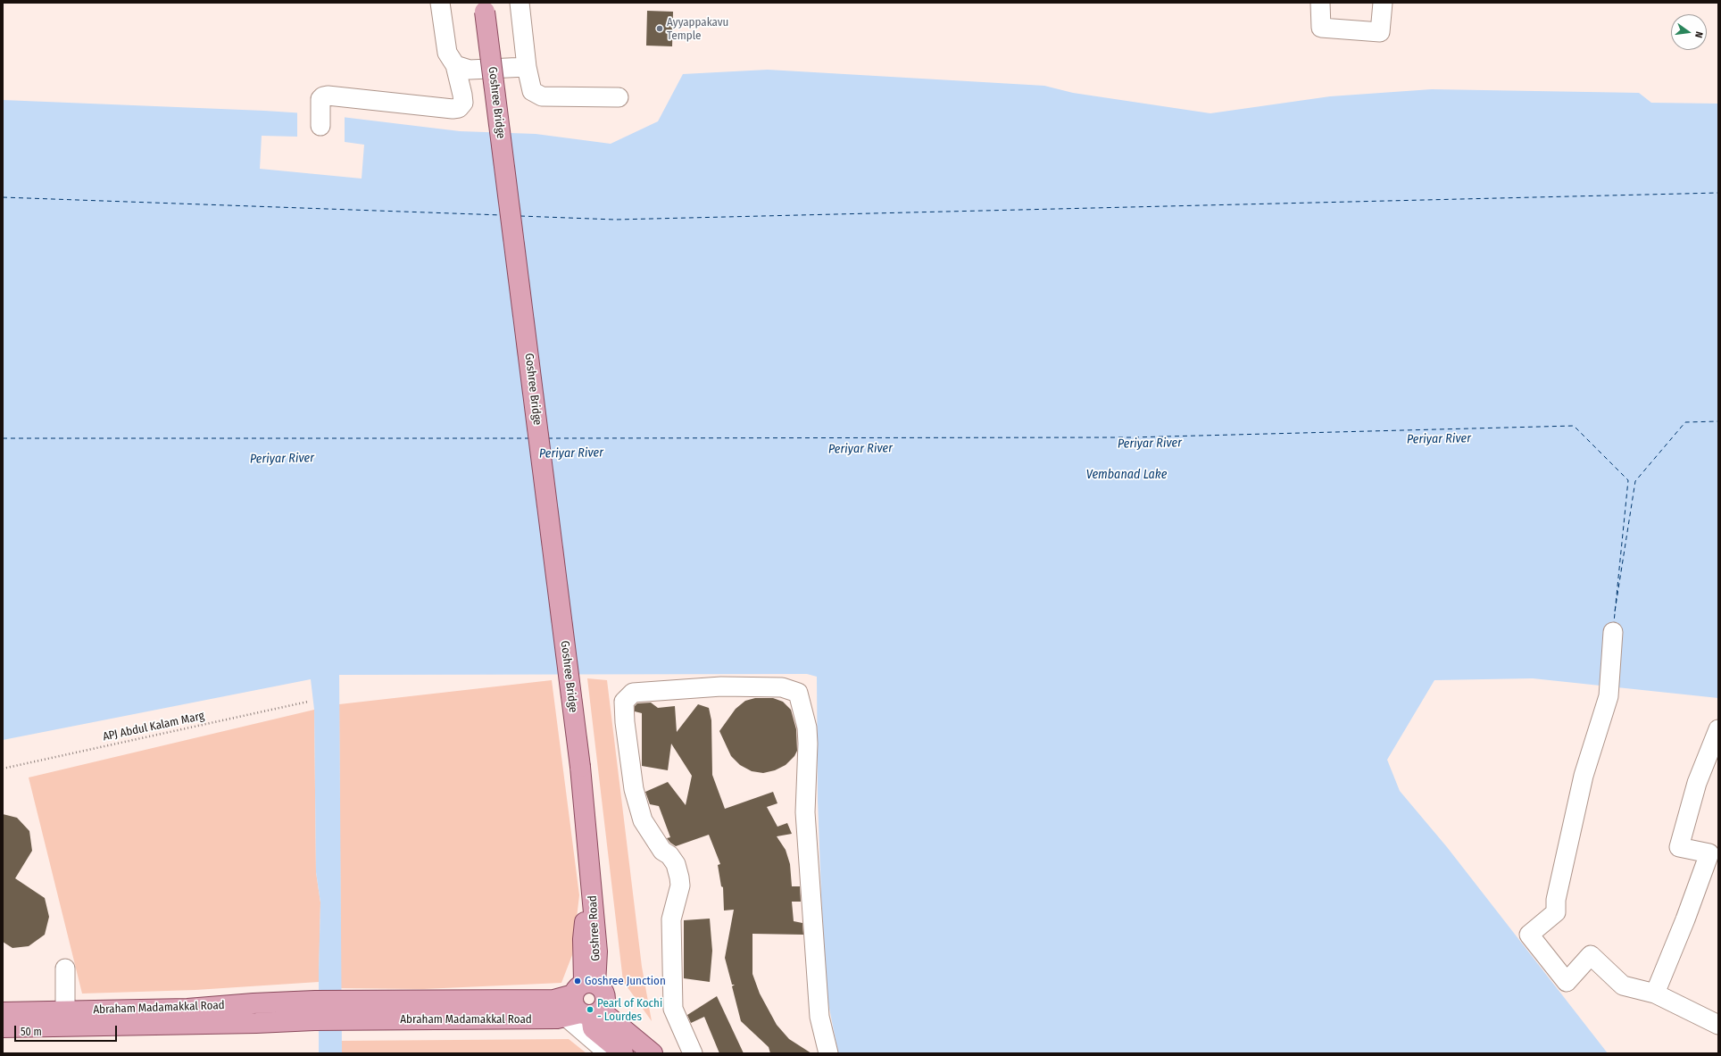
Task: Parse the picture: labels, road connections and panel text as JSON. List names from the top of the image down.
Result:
{
  "streets": {
    "main road": ["Goshree Bridge", "Goshree Road", "Abraham Madamakkal Road"],
    "path": ["APJ Abdul Kalam Marg"]
  },
  "crossings": [
    ["Goshree Bridge", "Goshree Road"],
    ["Goshree Road", "Abraham Madamakkal Road"]
  ],
  "water": ["Periyar River", "Vembanad Lake"],
  "places": ["Ayyappakavu Temple", "Goshree Junction", "Pearl of Kochi - Lourdes"],
  "scale_bar": "50 m",
  "north": "right"
}
